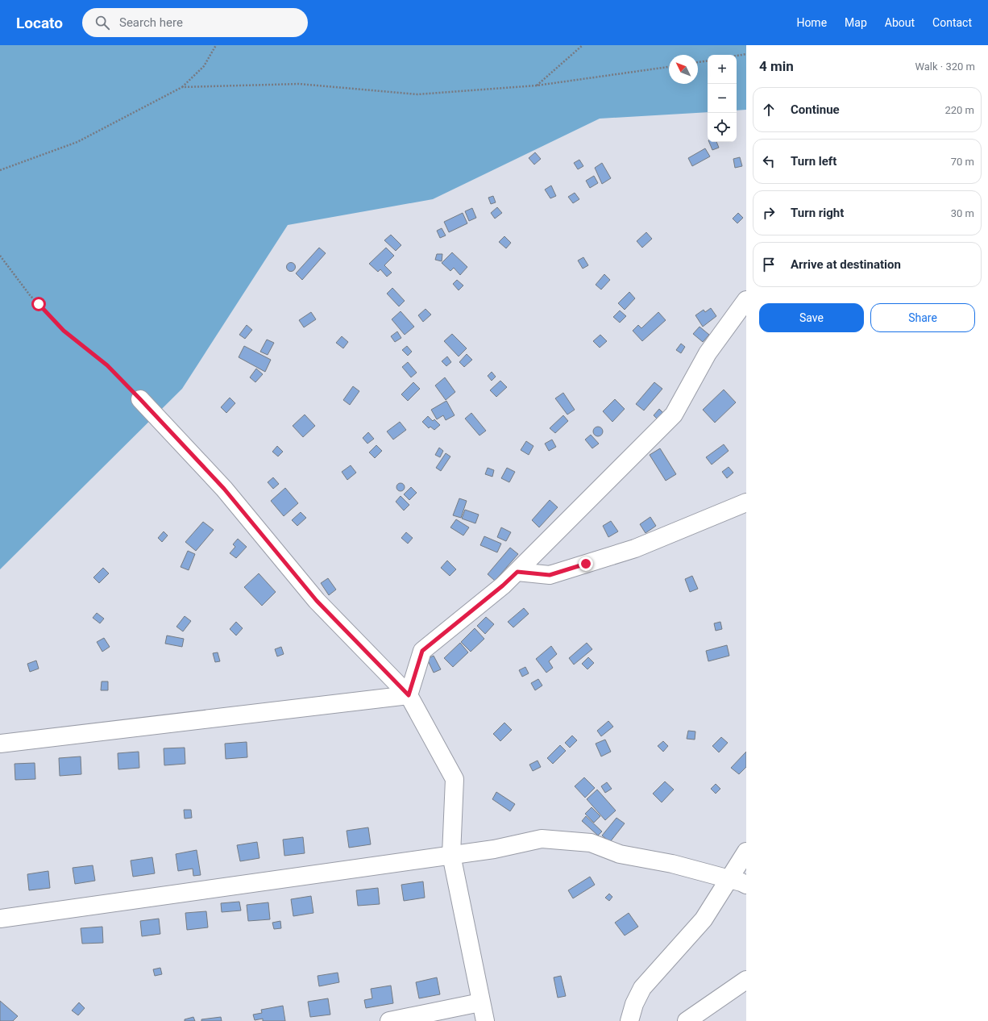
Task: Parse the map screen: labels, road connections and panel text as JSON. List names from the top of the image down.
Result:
{
  "north": "top left",
  "page": {
    "header": "Locato",
    "search": "Search here",
    "nav": [
      "Home",
      "Map",
      "About",
      "Contact"
    ],
    "heading": ["4 min", "Walk · 320 m"],
    "map_buttons": ["+", "−"],
    "list": [
      ["Continue", "220 m"],
      ["Turn left", "70 m"],
      ["Turn right", "30 m"],
      "Arrive at destination"
    ],
    "buttons": ["Save", "Share"]
  }
}
